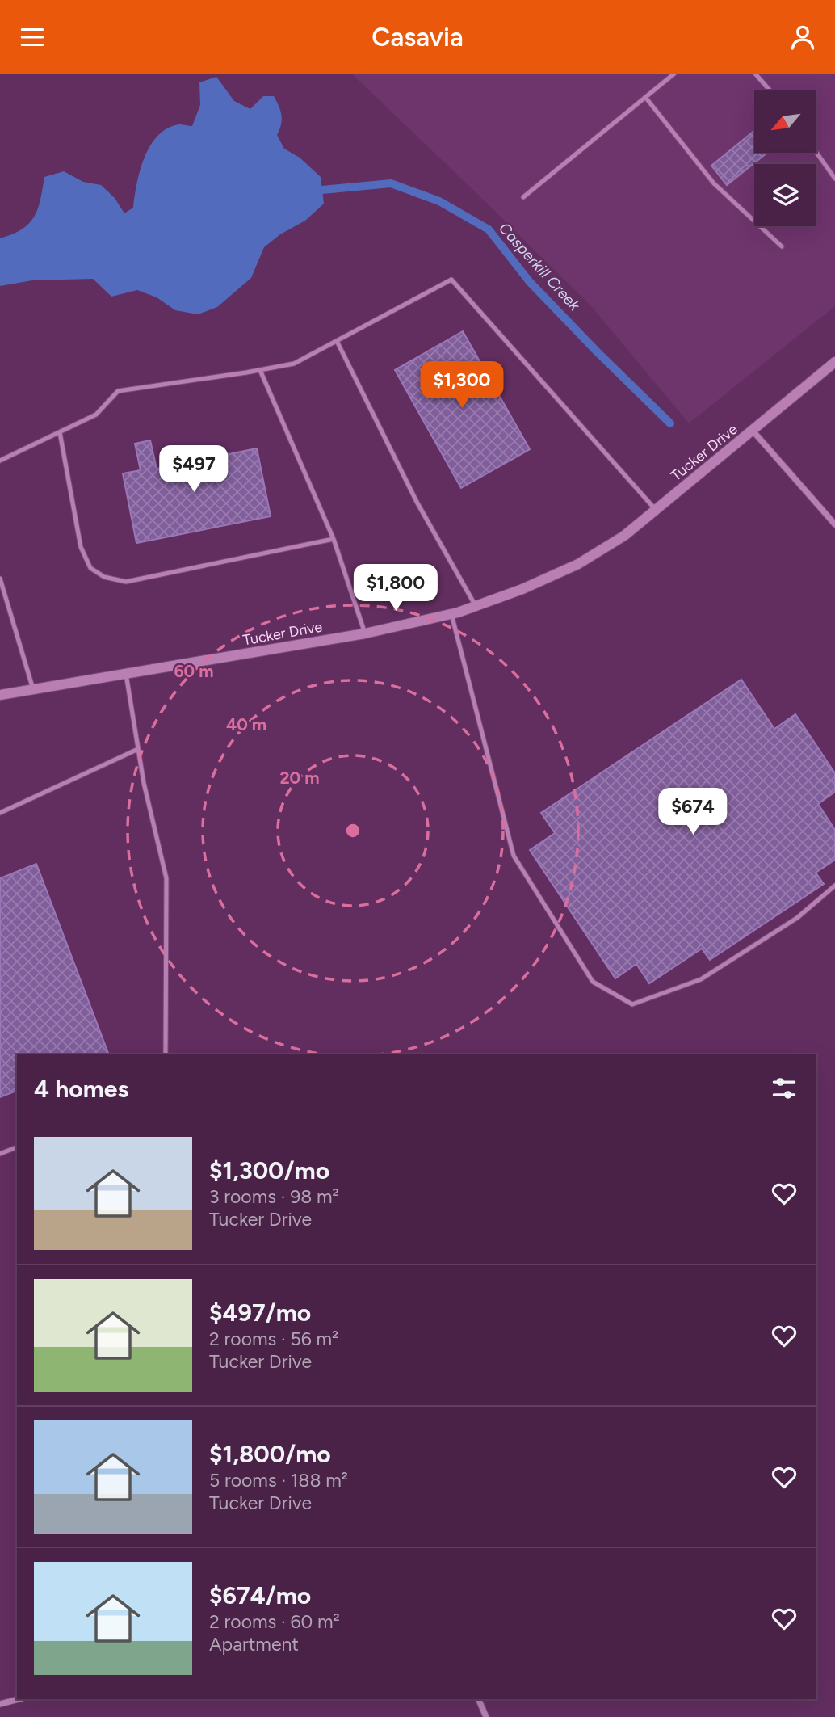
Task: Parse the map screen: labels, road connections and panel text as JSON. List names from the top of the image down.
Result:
{
  "streets": {
    "street": ["Tucker Drive"]
  },
  "water": ["Casperkill Creek"],
  "north": "bottom left",
  "page": {
    "header": "Casavia",
    "price": [
      "$1,300",
      "$497",
      "$1,800",
      "$674"
    ],
    "heading": "4 homes",
    "list": [
      {
        "name": "$1,300/mo",
        "note": "3 rooms · 98 m² · Tucker Drive"
      },
      {
        "name": "$497/mo",
        "note": "2 rooms · 56 m² · Tucker Drive"
      },
      {
        "name": "$1,800/mo",
        "note": "5 rooms · 188 m² · Tucker Drive"
      },
      {
        "name": "$674/mo",
        "note": "2 rooms · 60 m² · Apartment"
      }
    ]
  },
  "rings": ["60 m", "40 m", "20 m"]
}
